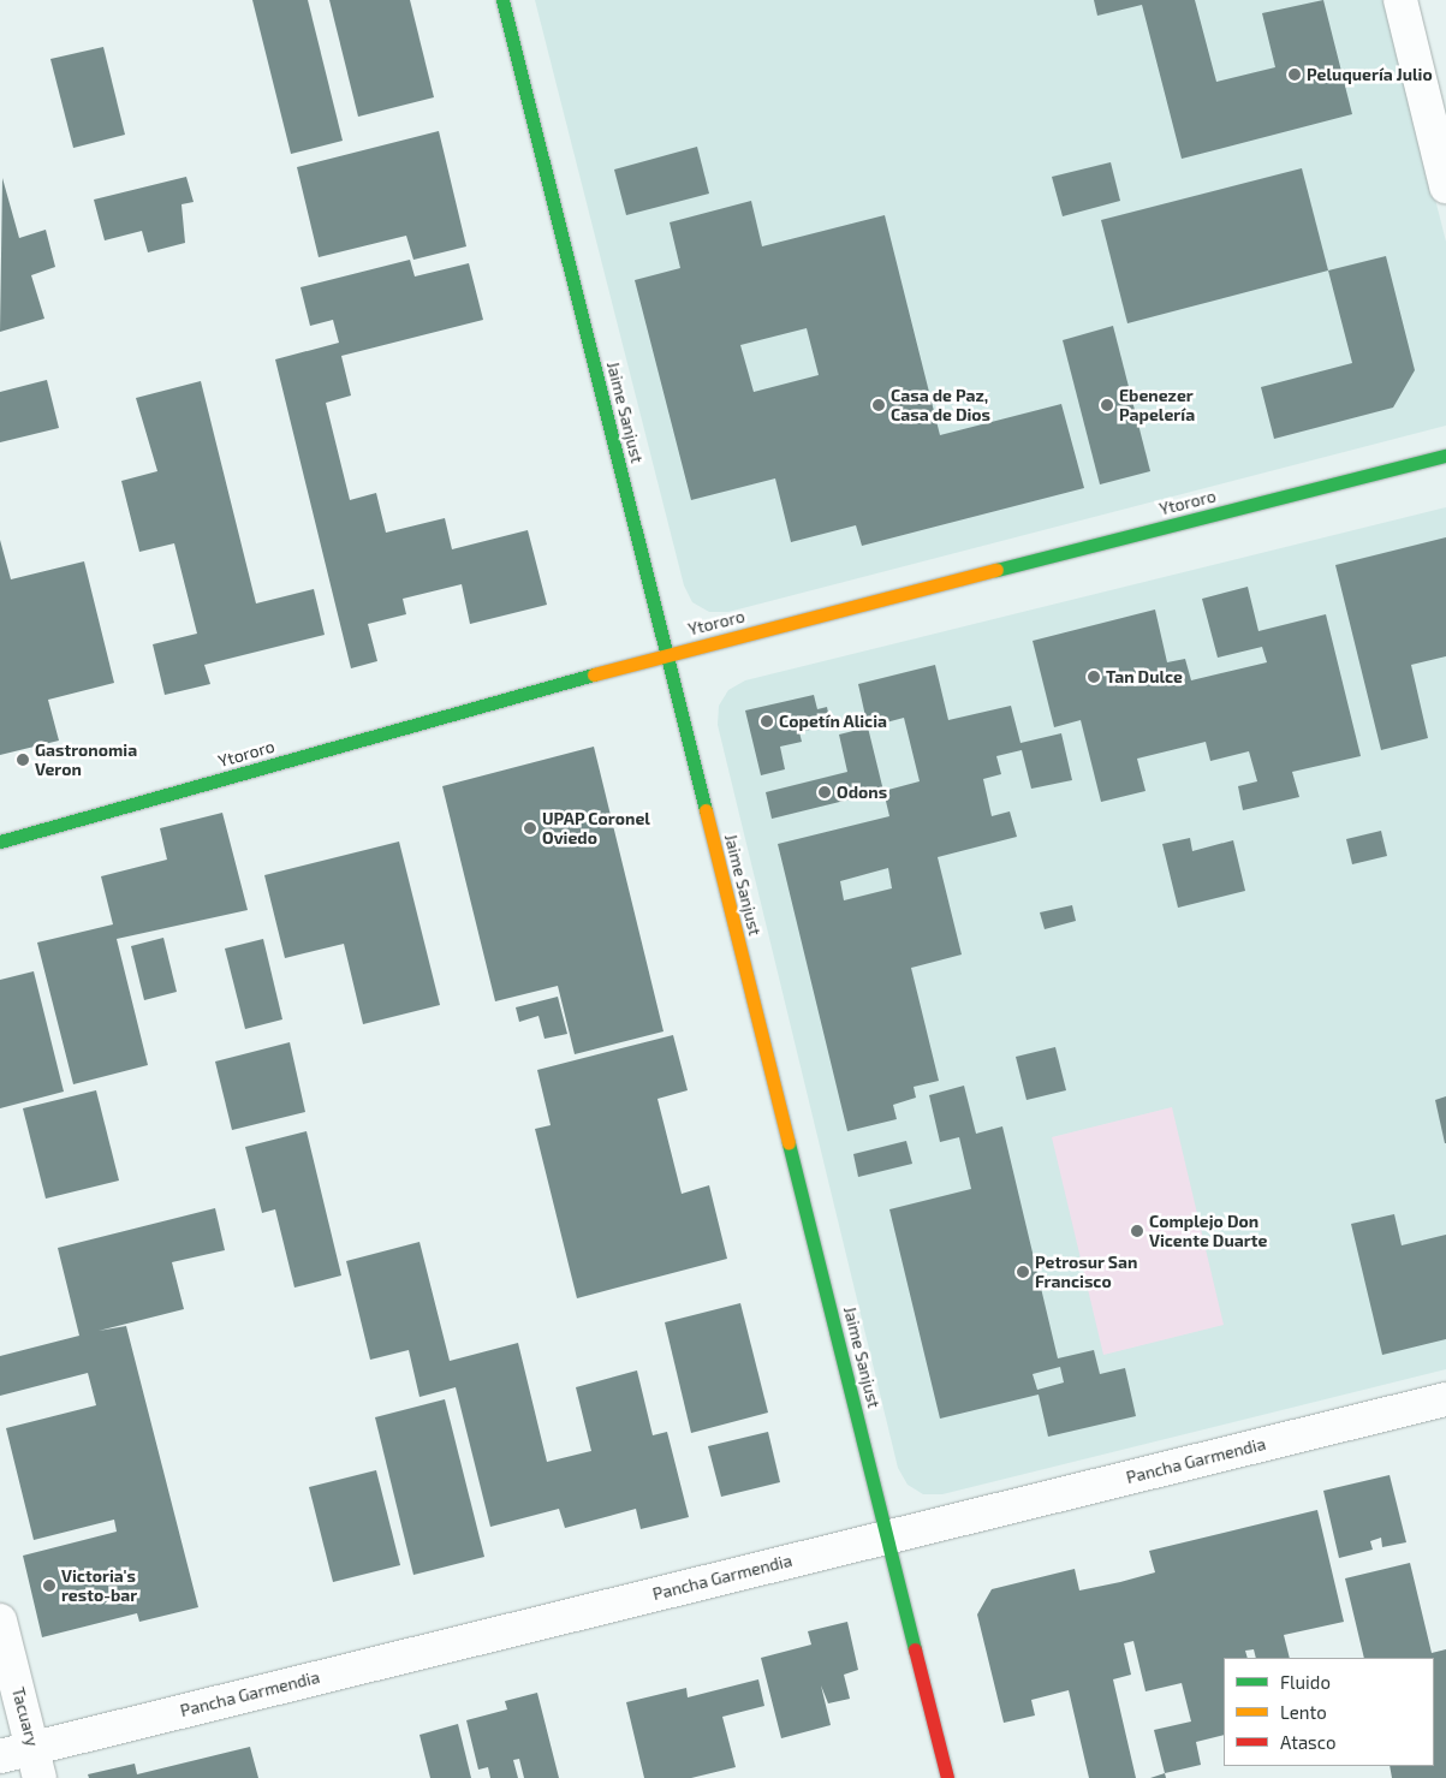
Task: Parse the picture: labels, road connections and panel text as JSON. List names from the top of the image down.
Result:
{
  "streets": {
    "main road": ["Jaime Sanjust", "Ytororo"],
    "street": ["Pancha Garmendia", "Tacuary"]
  },
  "crossings": [
    ["Jaime Sanjust", "Ytororo"],
    ["Jaime Sanjust", "Pancha Garmendia"],
    ["Pancha Garmendia", "Tacuary"]
  ],
  "places": [
    "Peluquería Julio",
    "Casa de Paz, Casa de Dios",
    "Ebenezer Papelería",
    "Tan Dulce",
    "Copetín Alicia",
    "Gastronomia Veron",
    "Odons",
    "UPAP Coronel Oviedo",
    "Complejo Don Vicente Duarte",
    "Petrosur San Francisco",
    "Victoria's resto-bar"
  ],
  "legend": ["Fluido", "Lento", "Atasco"]
}
